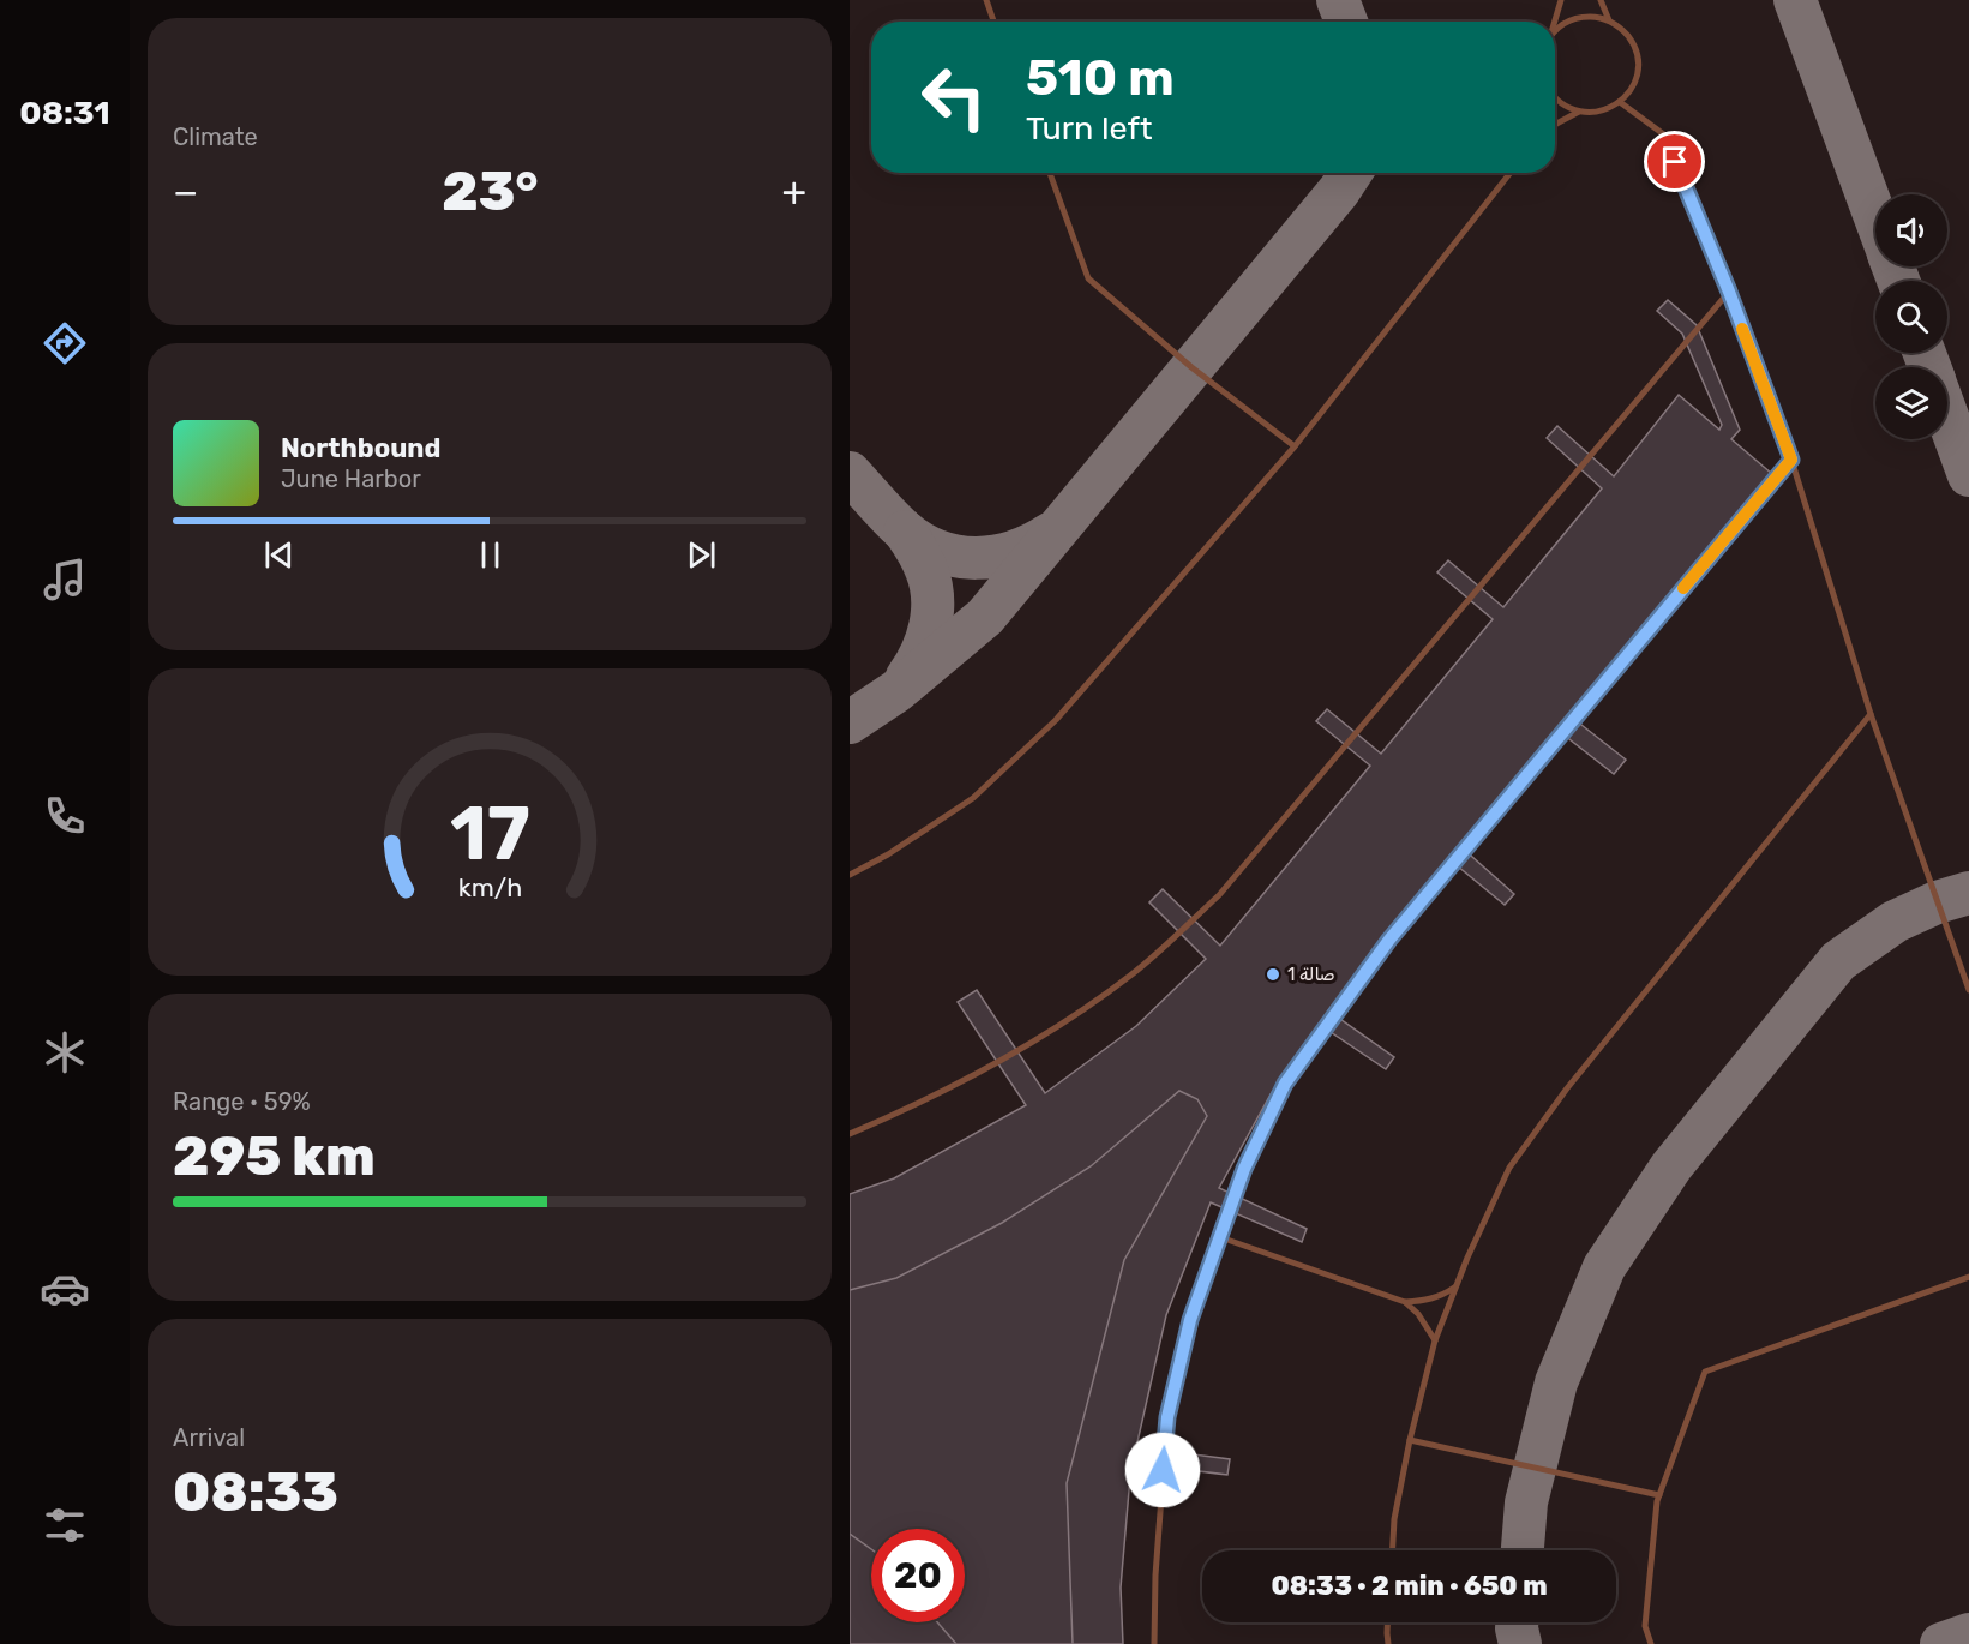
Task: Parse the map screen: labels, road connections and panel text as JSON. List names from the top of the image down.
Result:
{
  "places": ["صالة 1"],
  "page": {
    "tabs": "08:31",
    "tile": [
      "Climate",
      ["Range · 59%", "295 km"],
      ["Arrival", "08:33"]
    ],
    "turn": ["510 m", "Turn left"],
    "heat": ["−", "23°", "+"],
    "song": ["Northbound", "June Harbor"],
    "limit": "20",
    "trip": "08:33 · 2 min · 650 m",
    "gauge": ["17", "km/h"]
  }
}
